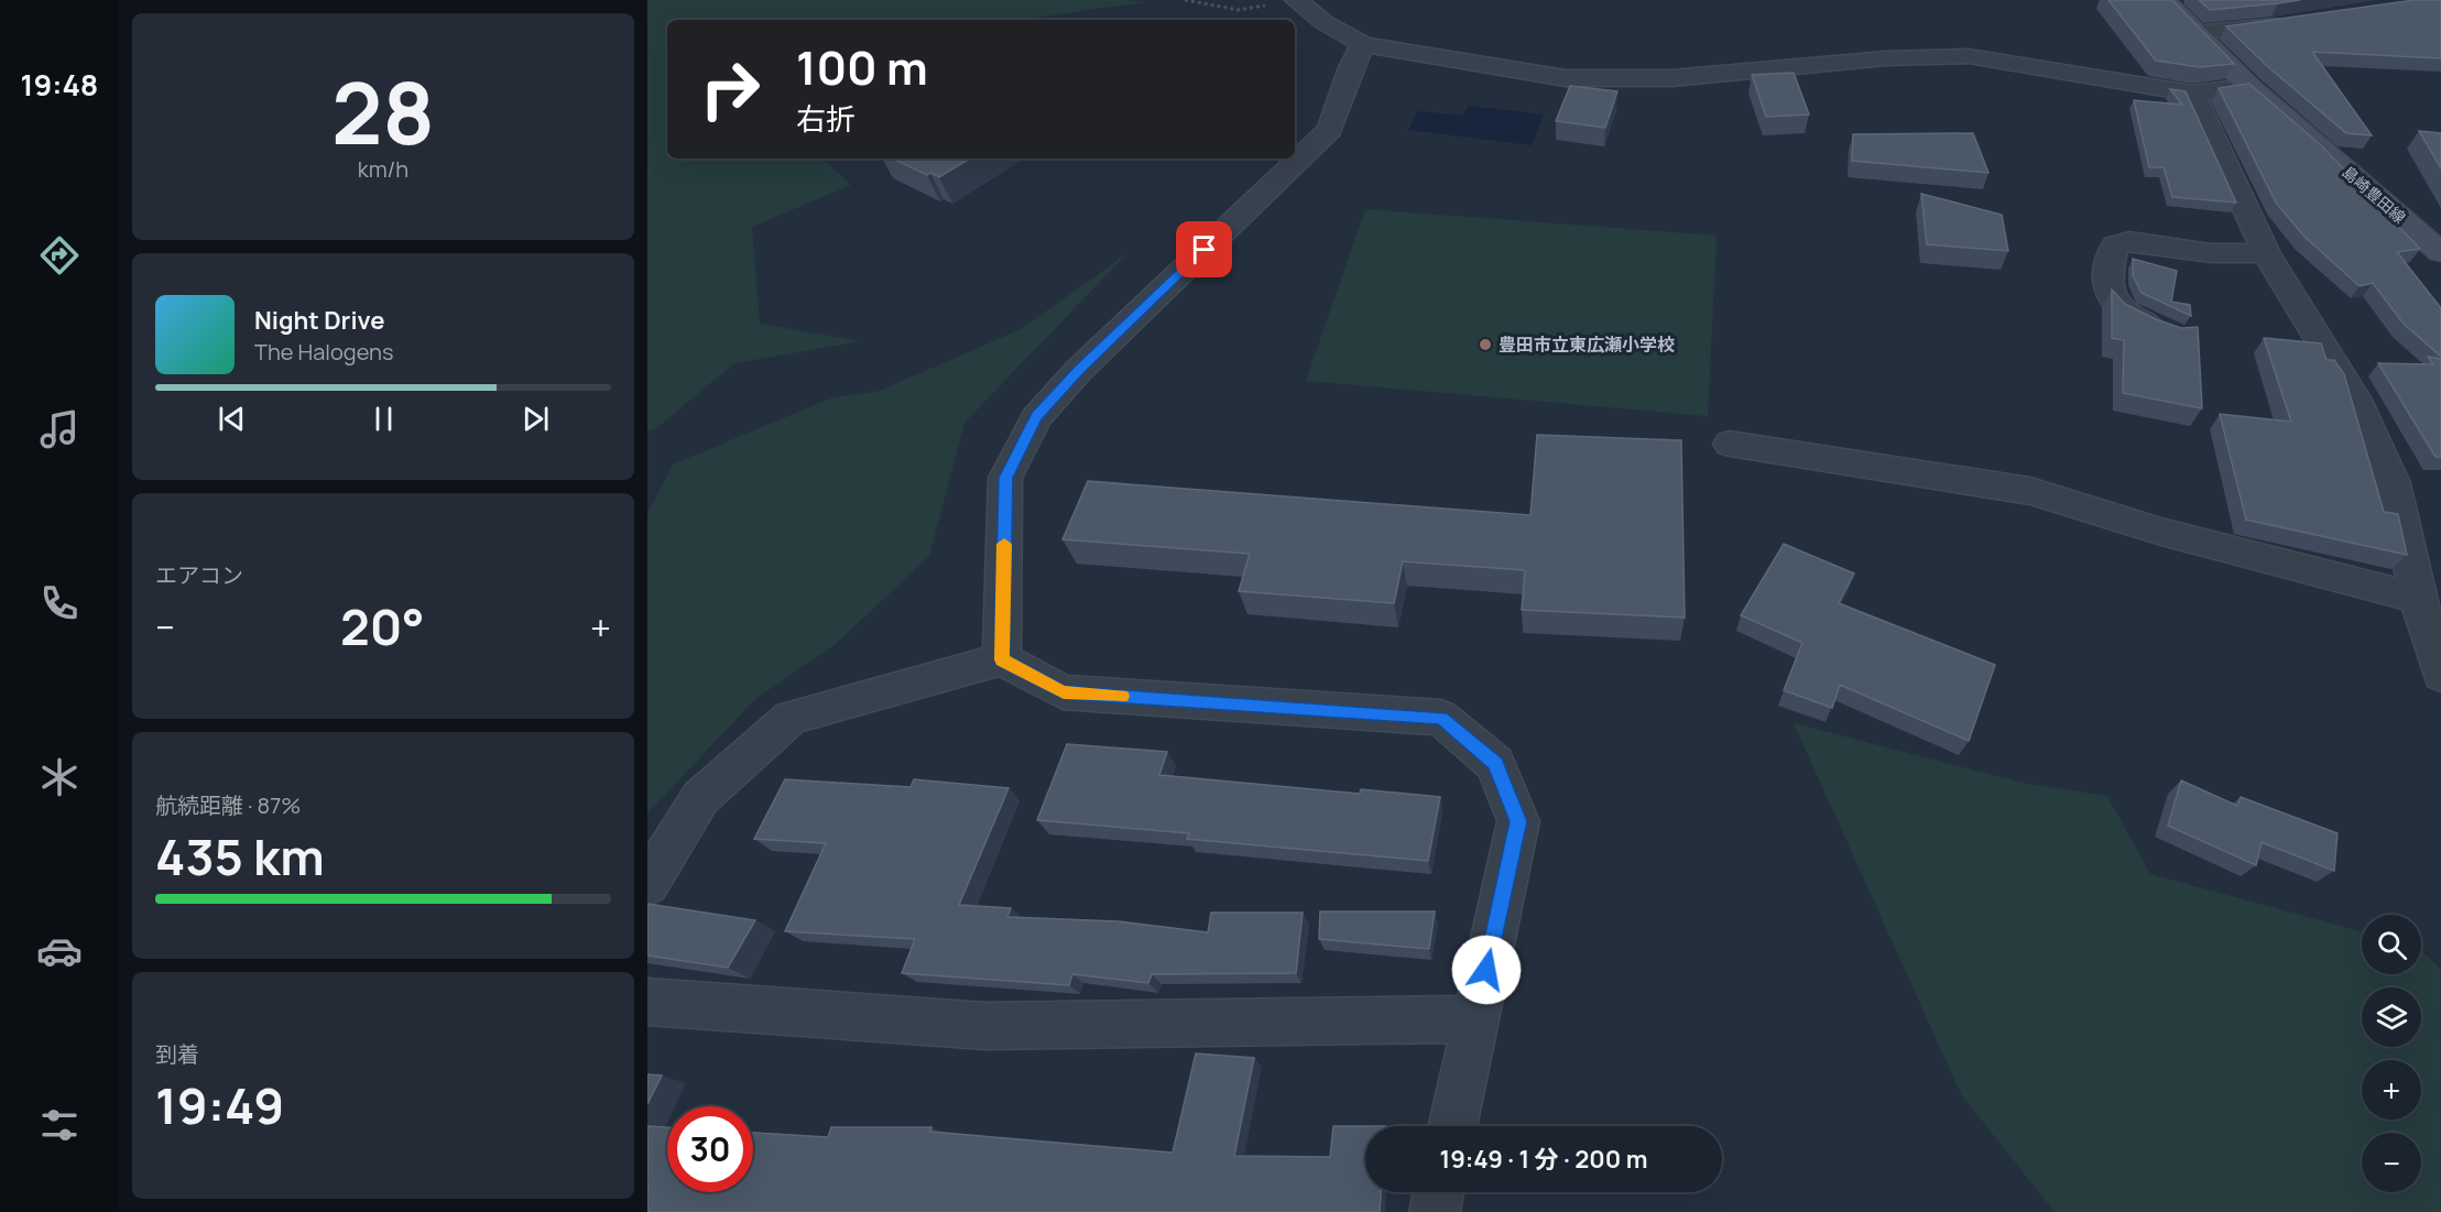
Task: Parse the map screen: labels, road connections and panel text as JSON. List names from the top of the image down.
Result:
{
  "streets": {
    "main road": ["島崎豊田線"]
  },
  "places": ["豊田市立東広瀬小学校"],
  "page": {
    "tabs": "19:48",
    "tile": [
      ["28", "km/h"],
      "エアコン",
      ["航続距離 · 87%", "435 km"],
      ["到着", "19:49"]
    ],
    "turn": ["100 m", "右折"],
    "song": ["Night Drive", "The Halogens"],
    "heat": ["−", "20°", "+"],
    "map_buttons": ["+", "−"],
    "limit": "30",
    "trip": "19:49 · 1 分 · 200 m"
  }
}
